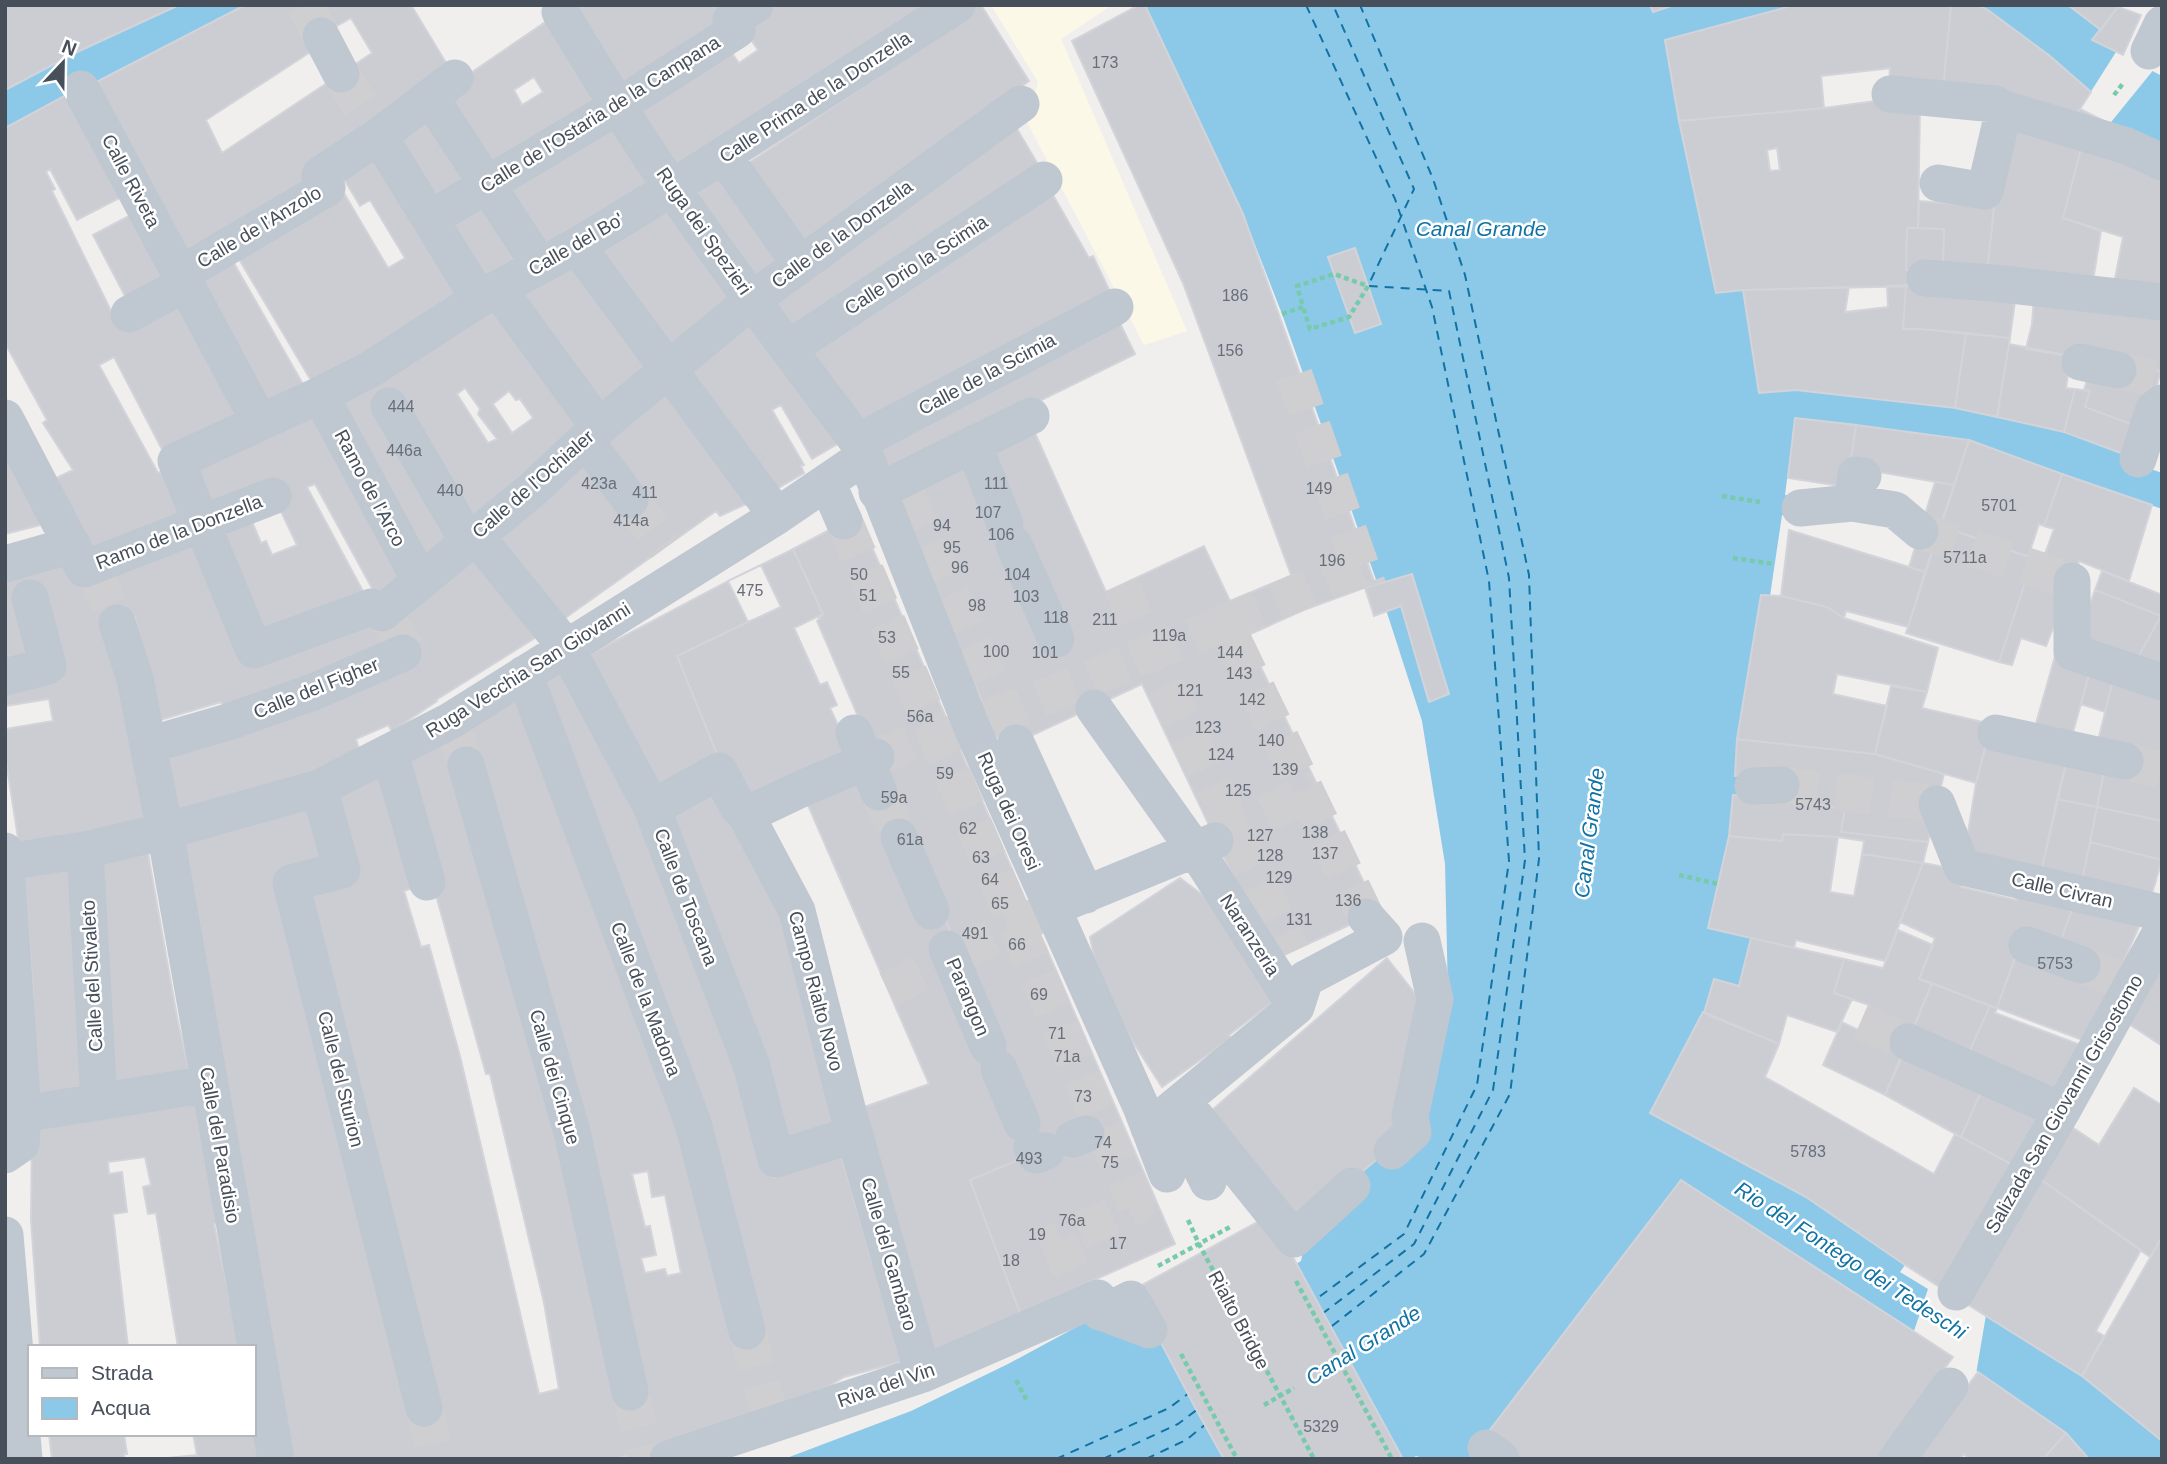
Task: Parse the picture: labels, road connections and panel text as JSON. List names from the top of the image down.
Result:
{
  "streets": {
    "street": [
      "Calle Prima de la Donzella",
      "Calle de l'Ostaria de la Campana",
      "Calle Riveta",
      "Calle de l'Anzolo",
      "Ruga dei Spezieri",
      "Calle de la Donzella",
      "Calle del Bo'",
      "Calle Drio la Scimia",
      "Calle de la Scimia",
      "Calle de l'Ochialer",
      "Ramo de l'Arco",
      "Ramo de la Donzella",
      "Ruga Vecchia San Giovanni",
      "Calle del Figher",
      "Ruga dei Oresi",
      "Calle Civran",
      "Calle de Toscana",
      "Naranzeria",
      "Calle del Stivaleto",
      "Campo Rialto Novo",
      "Parangon",
      "Calle de la Madona",
      "Calle dei Cinque",
      "Calle del Sturion",
      "Salizada San Giovanni Grisostomo",
      "Calle del Paradisio",
      "Calle del Gambaro",
      "Riva del Vin"
    ],
    "path": ["Rialto Bridge"]
  },
  "crossings": [
    ["Calle Prima de la Donzella", "Ruga dei Spezieri"],
    ["Calle Prima de la Donzella", "Calle del Bo'"],
    ["Calle de l'Ostaria de la Campana", "Calle de l'Anzolo"],
    ["Calle de l'Ostaria de la Campana", "Ruga dei Spezieri"],
    ["Calle Riveta", "Calle de l'Anzolo"],
    ["Calle Riveta", "Calle del Bo'"],
    ["Ruga dei Spezieri", "Calle de la Donzella"],
    ["Ruga dei Spezieri", "Calle del Bo'"],
    ["Ruga dei Spezieri", "Calle Drio la Scimia"],
    ["Ruga dei Spezieri", "Calle de la Scimia"],
    ["Ruga dei Spezieri", "Ruga Vecchia San Giovanni"],
    ["Calle de la Donzella", "Calle de l'Ochialer"],
    ["Calle del Bo'", "Calle de l'Ochialer"],
    ["Calle del Bo'", "Ramo de l'Arco"],
    ["Calle del Bo'", "Ramo de la Donzella"],
    ["Calle del Bo'", "Calle de Toscana"],
    ["Calle de la Scimia", "Ruga Vecchia San Giovanni"],
    ["Calle de l'Ochialer", "Ramo de l'Arco"],
    ["Calle de l'Ochialer", "Ramo de la Donzella"],
    ["Calle de l'Ochialer", "Calle de Toscana"],
    ["Ruga Vecchia San Giovanni", "Calle de Toscana"],
    ["Ruga Vecchia San Giovanni", "Calle del Stivaleto"],
    ["Ruga Vecchia San Giovanni", "Calle de la Madona"],
    ["Ruga Vecchia San Giovanni", "Calle del Sturion"],
    ["Ruga Vecchia San Giovanni", "Calle del Paradisio"],
    ["Calle del Figher", "Calle del Paradisio"],
    ["Ruga dei Oresi", "Naranzeria"],
    ["Calle Civran", "Salizada San Giovanni Grisostomo"],
    ["Calle de Toscana", "Campo Rialto Novo"],
    ["Calle de Toscana", "Calle del Gambaro"],
    ["Campo Rialto Novo", "Calle del Gambaro"],
    ["Calle del Gambaro", "Riva del Vin"]
  ],
  "water": ["Canal Grande", "Rio del Fontego dei Tedeschi"],
  "house_numbers": [
    "173",
    "186",
    "156",
    "444",
    "446a",
    "423a",
    "111",
    "149",
    "440",
    "411",
    "5701",
    "107",
    "414a",
    "94",
    "106",
    "95",
    "5711a",
    "196",
    "96",
    "50",
    "104",
    "475",
    "51",
    "103",
    "98",
    "118",
    "211",
    "119a",
    "53",
    "100",
    "101",
    "144",
    "55",
    "143",
    "121",
    "142",
    "56a",
    "123",
    "140",
    "124",
    "139",
    "59",
    "125",
    "59a",
    "5743",
    "62",
    "138",
    "127",
    "61a",
    "137",
    "128",
    "63",
    "129",
    "64",
    "136",
    "65",
    "131",
    "491",
    "66",
    "5753",
    "69",
    "71",
    "71a",
    "73",
    "74",
    "5783",
    "493",
    "75",
    "76a",
    "19",
    "17",
    "18",
    "5329"
  ],
  "legend": ["Strada", "Acqua"],
  "north": "top"
}
